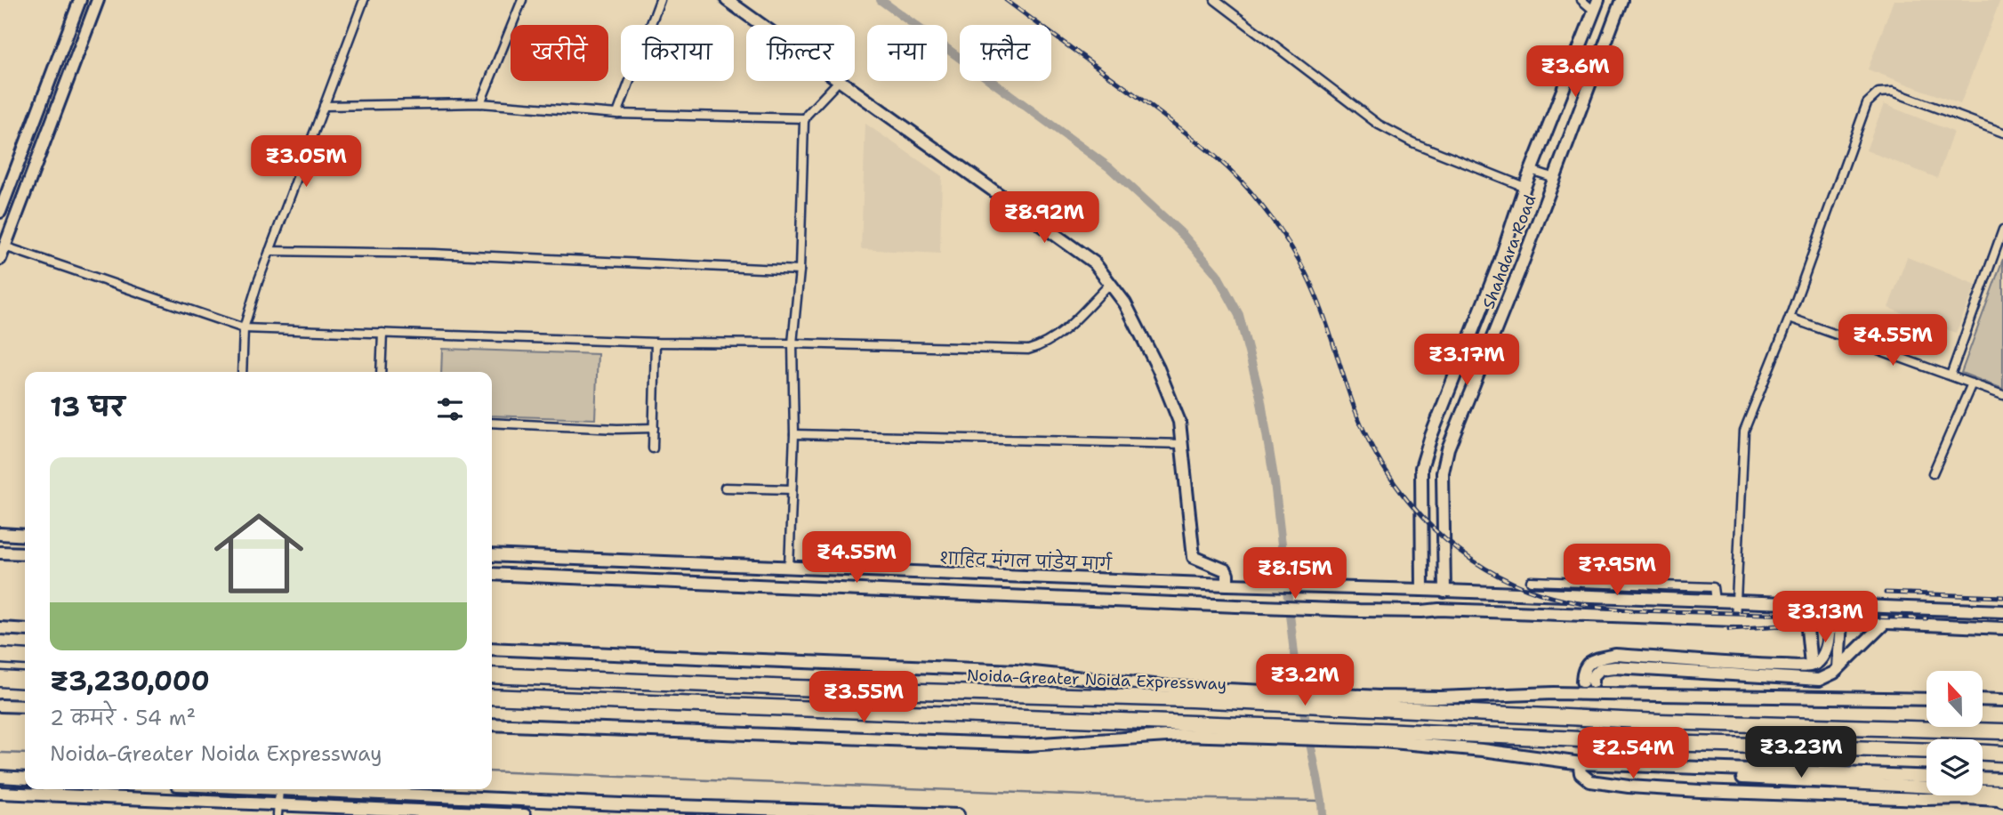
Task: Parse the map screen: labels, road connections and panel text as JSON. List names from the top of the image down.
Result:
{
  "streets": {
    "highway": ["Noida-Greater Noida Expressway"],
    "street": ["Shahdara Road", "शाहिद मंगल पांडेय मार्ग"]
  },
  "crossings": [
    ["Shahdara Road", "शाहिद मंगल पांडेय मार्ग"]
  ],
  "north": "top",
  "page": {
    "chip": [
      "खरीदें",
      "किराया",
      "फ़िल्टर",
      "नया",
      "फ़्लैट"
    ],
    "price": [
      "₹3.6M",
      "₹3.05M",
      "₹8.92M",
      "₹4.55M",
      "₹3.17M",
      "₹4.55M",
      "₹7.95M",
      "₹8.15M",
      "₹3.13M",
      "₹3.2M",
      "₹3.55M",
      "₹3.23M",
      "₹2.54M"
    ],
    "heading": "13 घर",
    "list": [
      {
        "name": "₹3,230,000",
        "note": "2 कमरे · 54 m² · Noida-Greater Noida Expressway"
      }
    ]
  }
}
